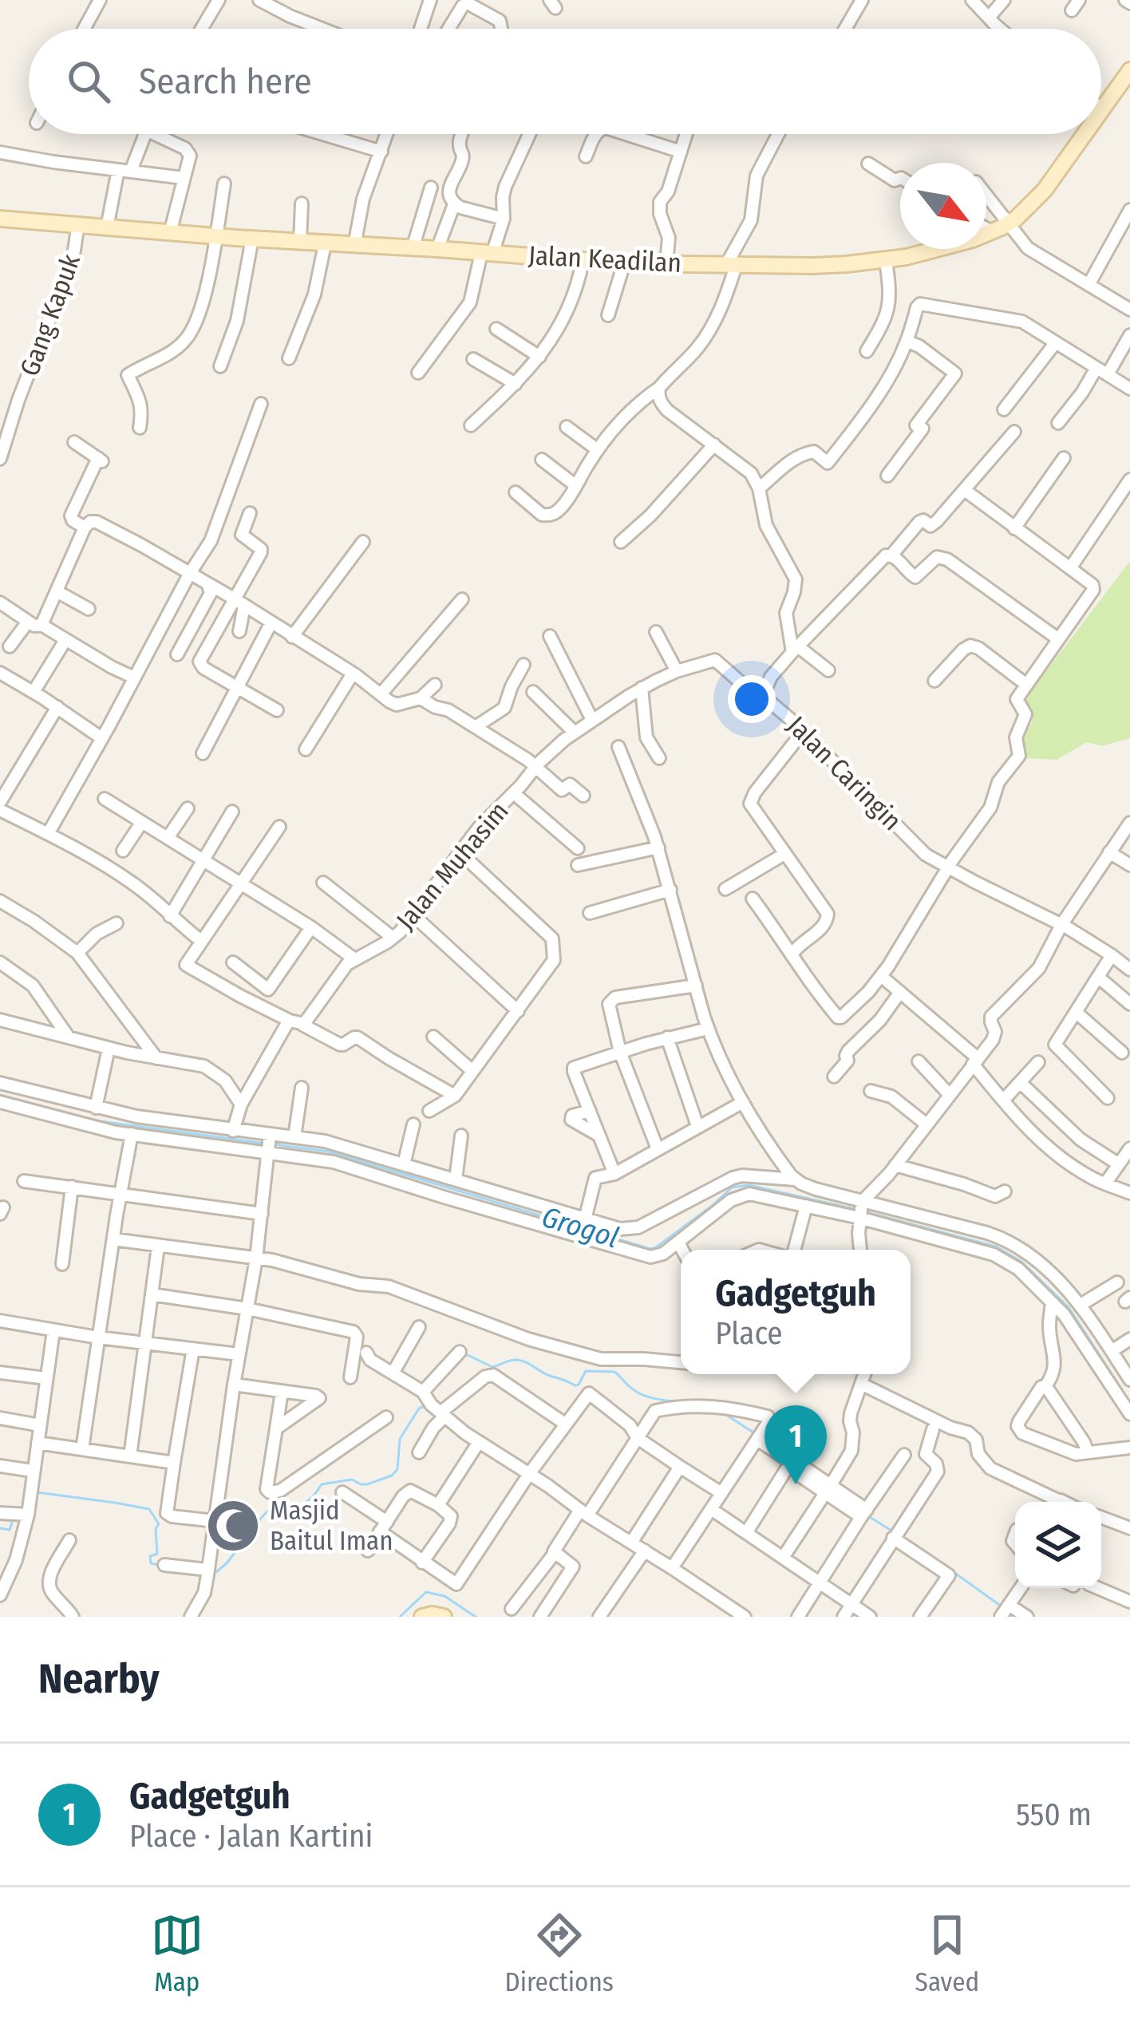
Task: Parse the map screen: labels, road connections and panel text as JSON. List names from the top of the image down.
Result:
{
  "streets": {
    "main road": ["Jalan Keadilan"],
    "street": ["Gang Kapuk", "Jalan Caringin", "Jalan Muhasim"]
  },
  "crossings": [
    ["Jalan Keadilan", "Gang Kapuk"],
    ["Jalan Caringin", "Jalan Muhasim"]
  ],
  "water": ["Grogol"],
  "places": {
    "mosque": ["Masjid Baitul Iman"]
  },
  "north": "bottom right",
  "page": {
    "search": "Search here",
    "popup": ["Gadgetguh", "Place"],
    "pins": "1",
    "heading": "Nearby",
    "list": [
      {
        "mark": "1",
        "name": "Gadgetguh",
        "note": "Place · Jalan Kartini",
        "value": "550 m"
      }
    ],
    "nav": ["Map", "Directions", "Saved"]
  }
}
